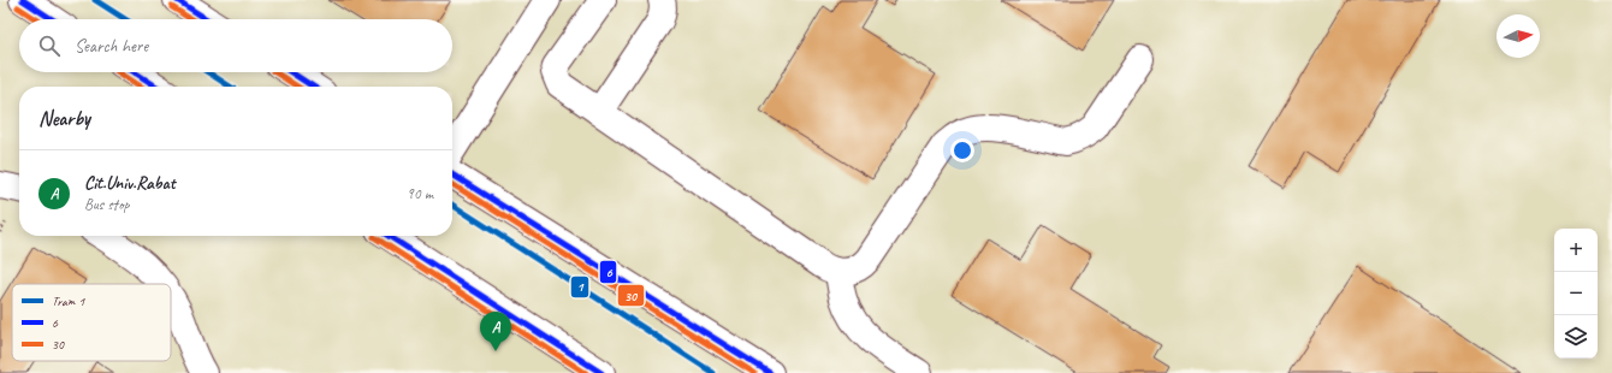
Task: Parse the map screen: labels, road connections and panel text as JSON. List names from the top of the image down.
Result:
{
  "lines": ["tram line 1", "transit line 6", "transit line 30"],
  "legend": ["Tram 1", "6", "30"],
  "north": "right",
  "page": {
    "search": "Search here",
    "heading": "Nearby",
    "list": [
      {
        "mark": "A",
        "name": "Cit.Univ.Rabat",
        "note": "Bus stop",
        "value": "90 m"
      }
    ],
    "map_buttons": ["+", "−"],
    "pins": "A"
  }
}
